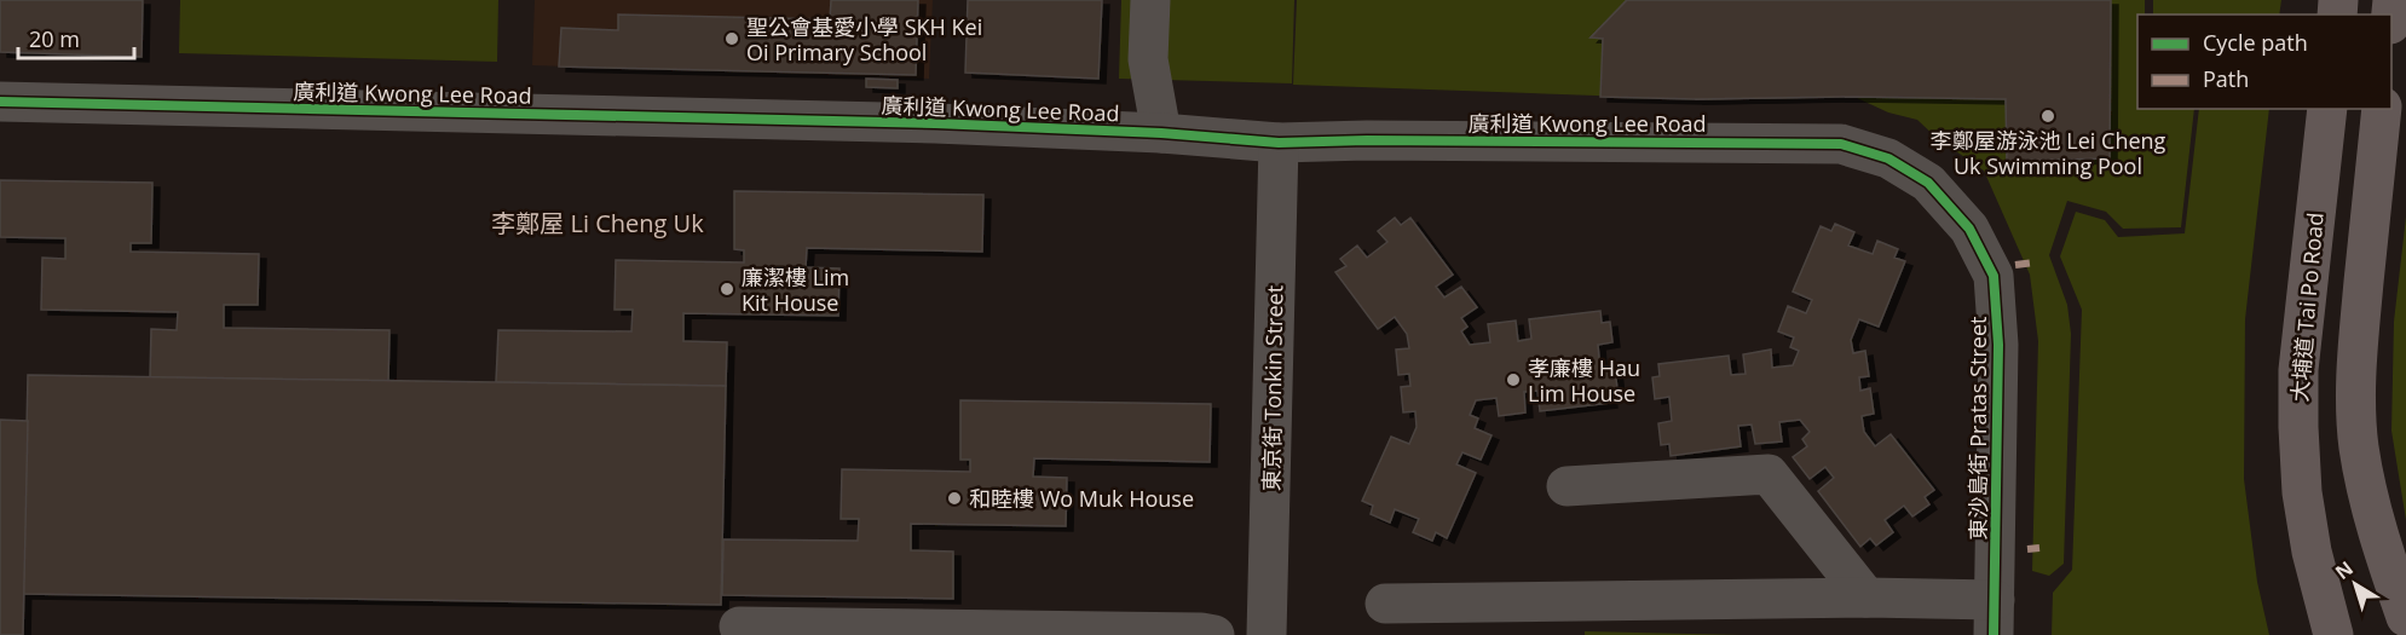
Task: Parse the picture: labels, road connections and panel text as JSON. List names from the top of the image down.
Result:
{
  "streets": {
    "main road": ["大埔道 Tai Po Road"],
    "street": ["廣利道 Kwong Lee Road", "東京街 Tonkin Street", "東沙島街 Pratas Street"]
  },
  "crossings": [
    ["廣利道 Kwong Lee Road", "東京街 Tonkin Street"],
    ["廣利道 Kwong Lee Road", "東沙島街 Pratas Street"]
  ],
  "districts": ["李鄭屋 Li Cheng Uk"],
  "places": [
    "聖公會基愛小學 SKH Kei Oi Primary School",
    "李鄭屋游泳池 Lei Cheng Uk Swimming Pool",
    "廉潔樓 Lim Kit House",
    "孝廉樓 Hau Lim House",
    "和睦樓 Wo Muk House"
  ],
  "legend": ["Cycle path", "Path"],
  "scale_bar": "20 m",
  "north": "top left"
}
